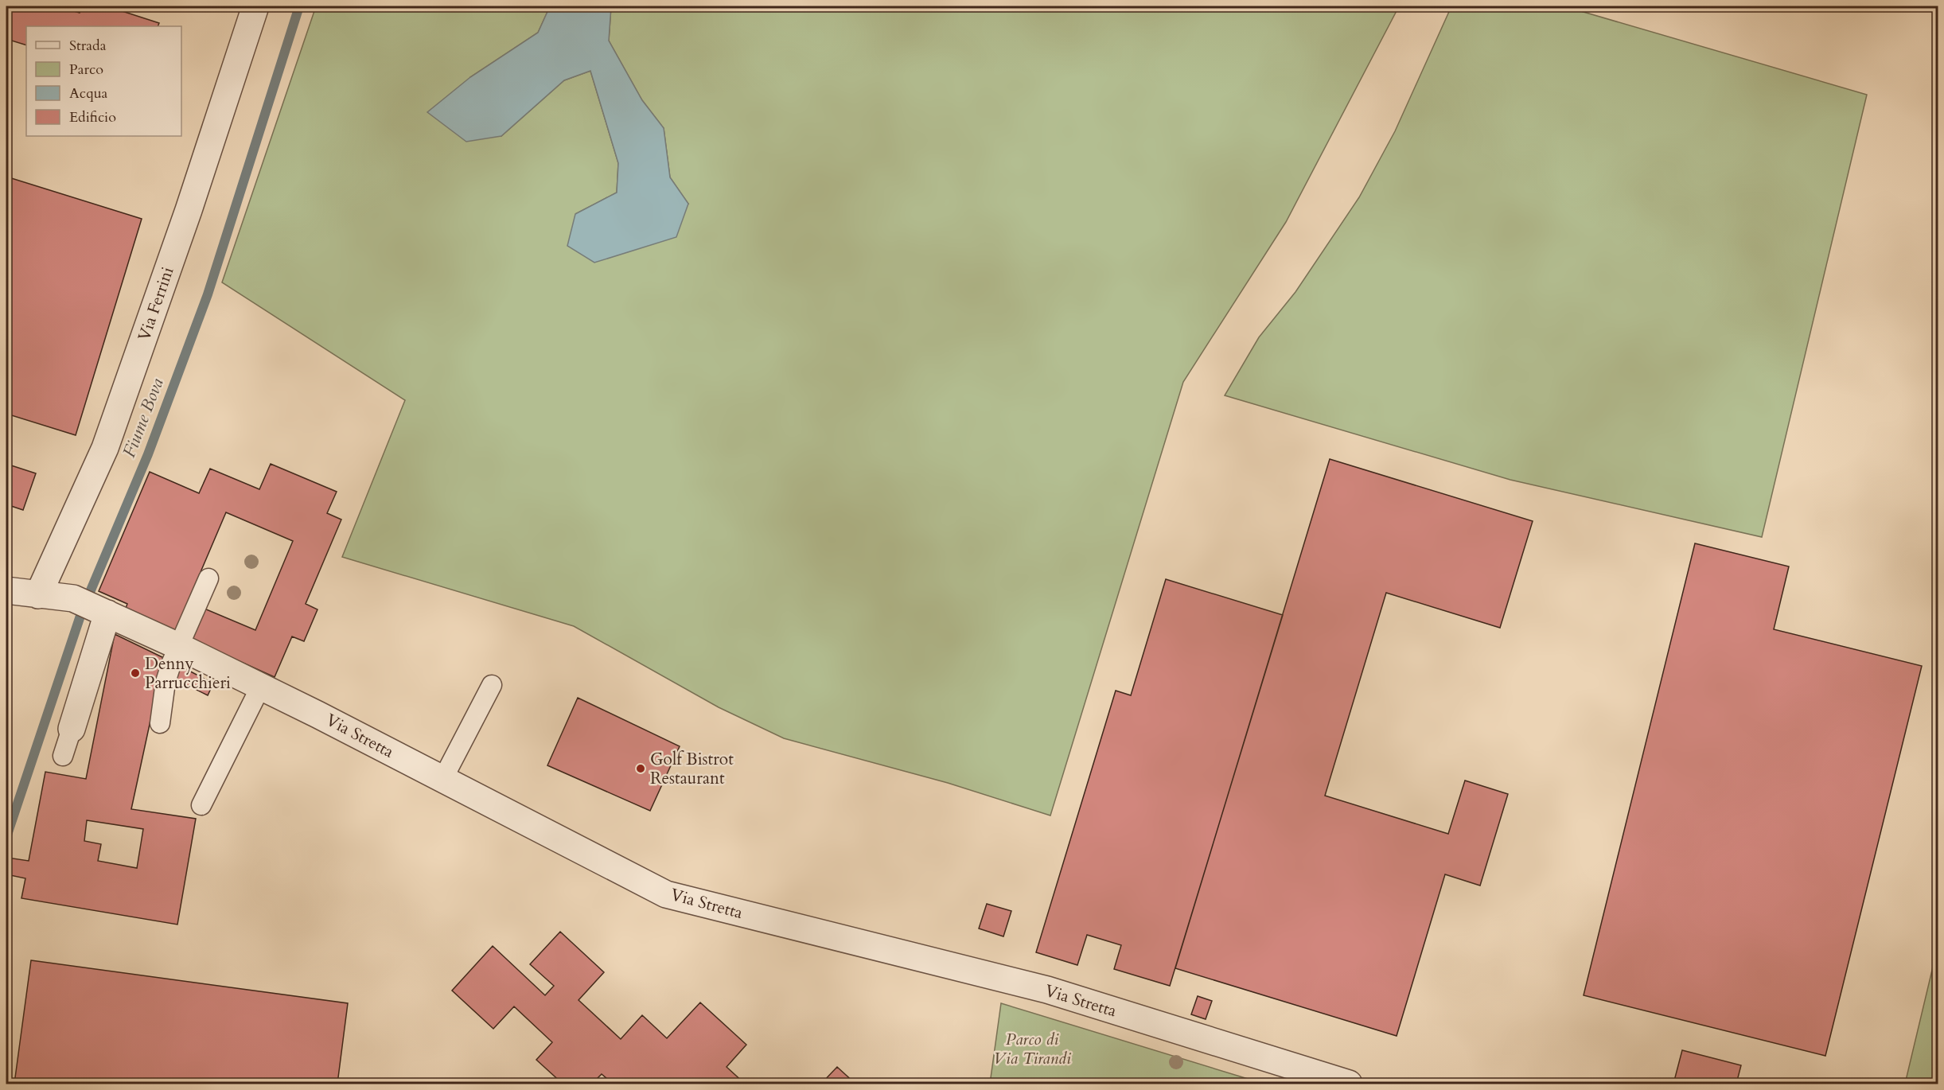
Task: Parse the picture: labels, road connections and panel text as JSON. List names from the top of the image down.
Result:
{
  "streets": {
    "street": ["Via Ferrini", "Via Stretta"]
  },
  "crossings": [
    ["Via Ferrini", "Via Stretta"]
  ],
  "water": ["Fiume Bova"],
  "parks": ["Parco di Via Tirandi"],
  "places": ["Denny Parrucchieri", "Golf Bistrot Restaurant"],
  "legend": [
    "Strada",
    "Parco",
    "Acqua",
    "Edificio"
  ]
}
